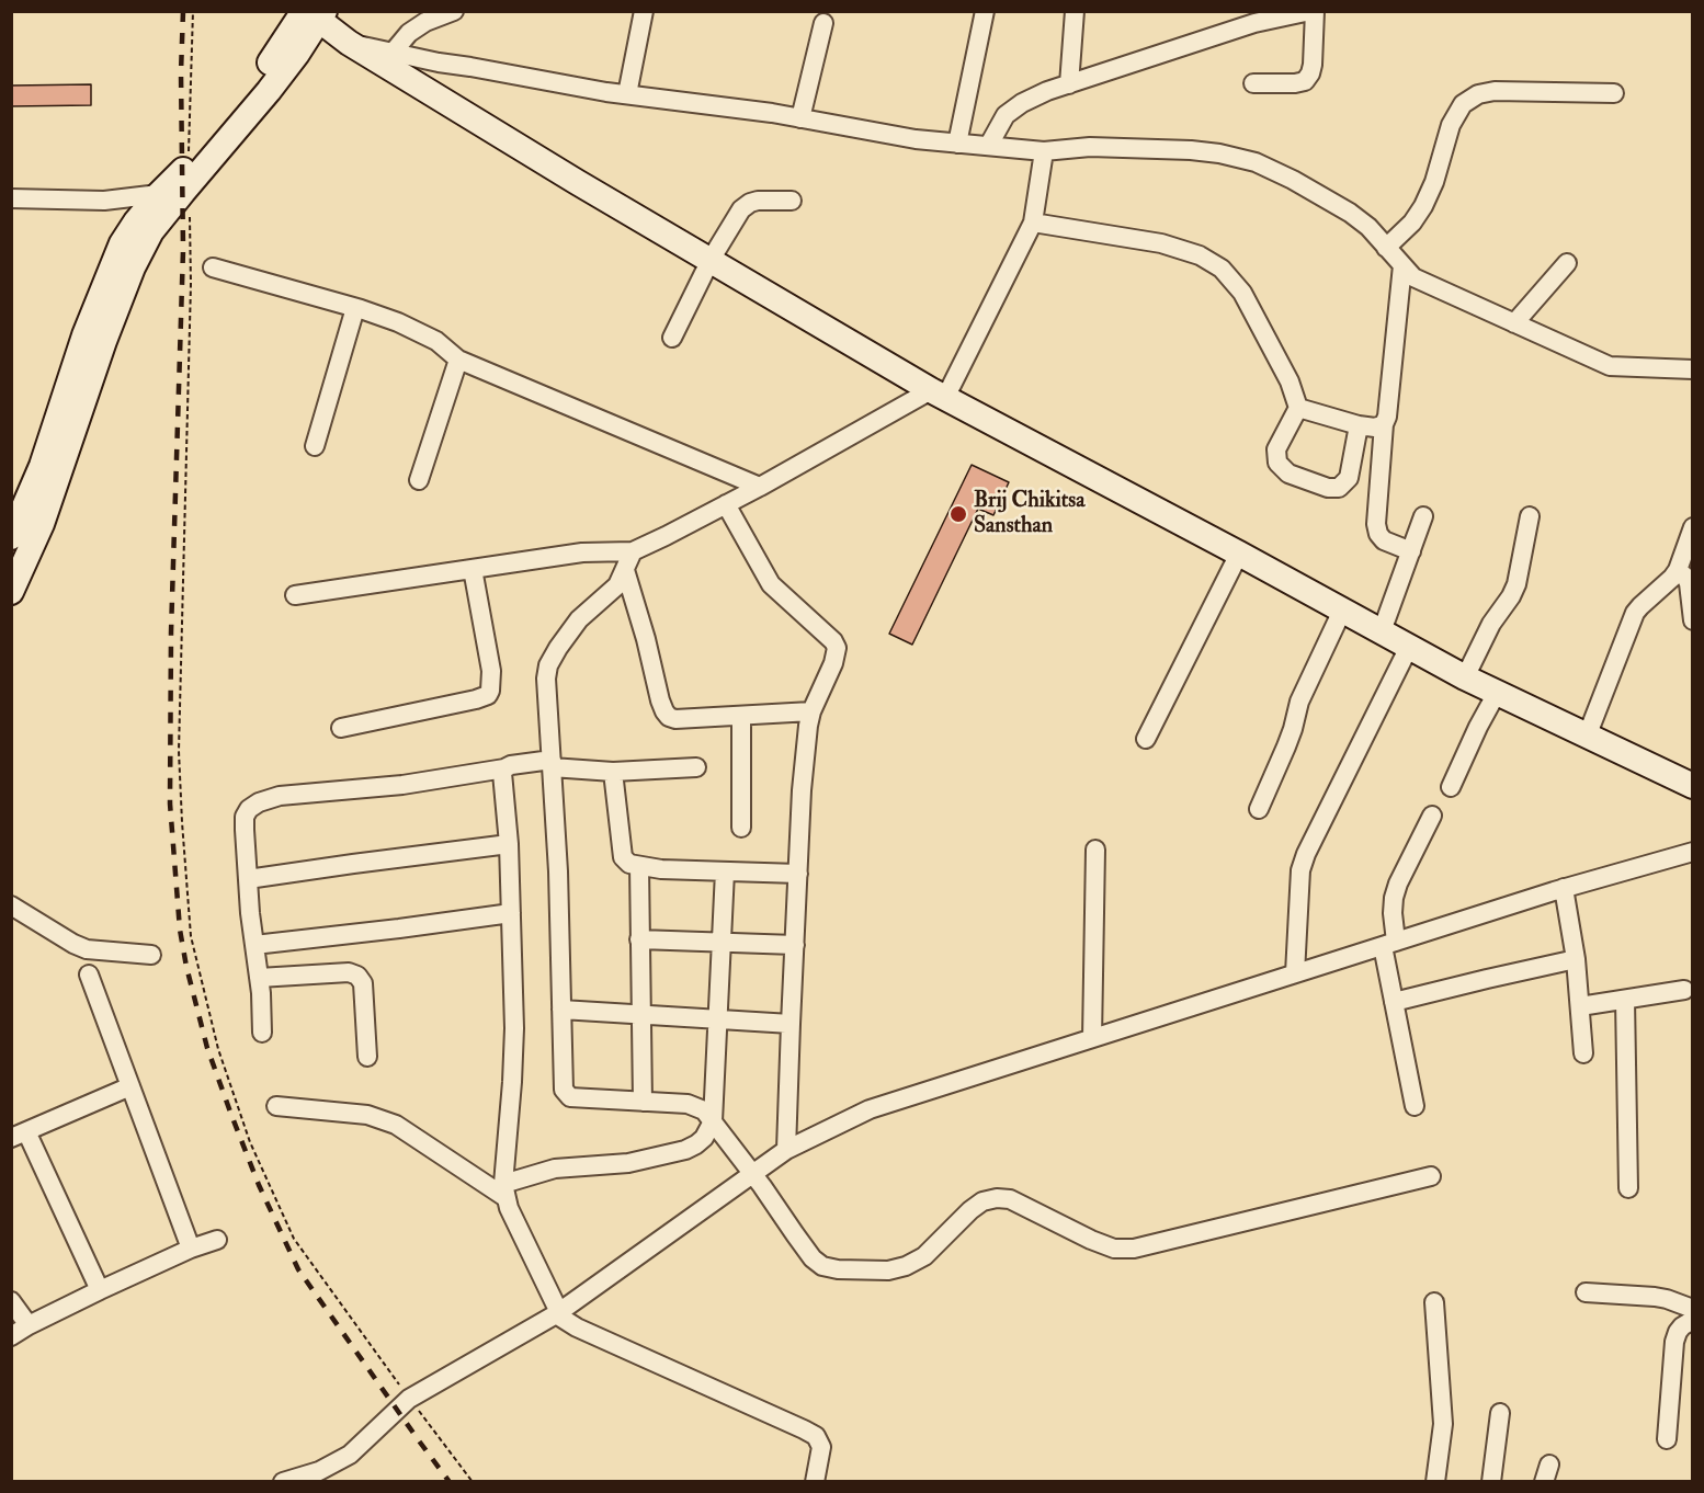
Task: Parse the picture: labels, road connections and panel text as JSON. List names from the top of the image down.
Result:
{
  "places": ["Brij Chikitsa Sansthan"]
}
